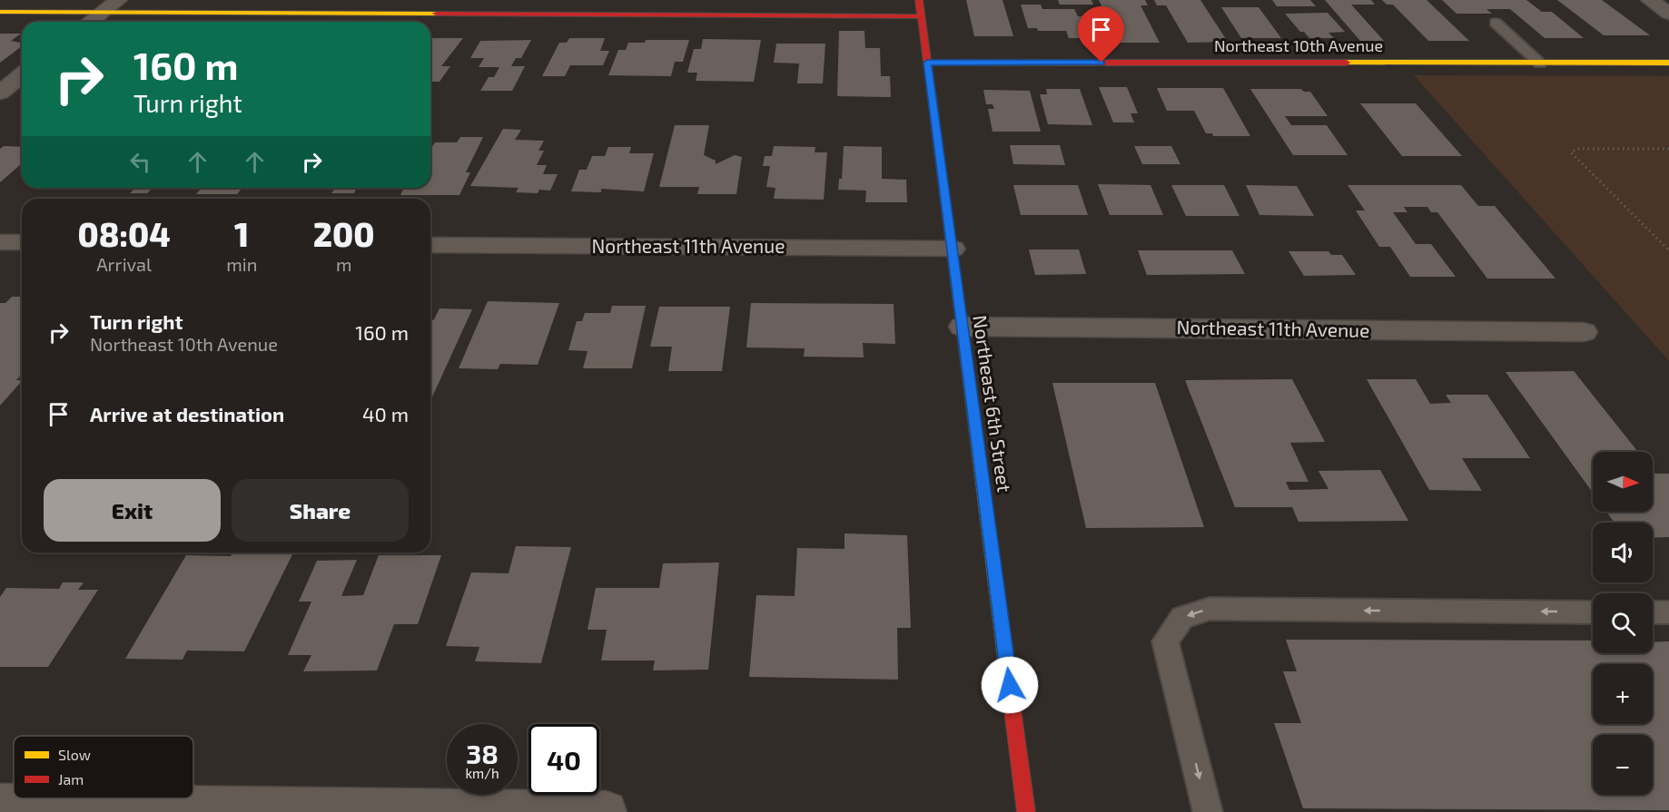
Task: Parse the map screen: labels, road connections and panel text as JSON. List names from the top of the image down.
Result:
{
  "streets": {
    "street": ["Northeast 10th Avenue", "Northeast 11th Avenue", "Northeast 6th Street"]
  },
  "crossings": [
    ["Northeast 10th Avenue", "Northeast 6th Street"],
    ["Northeast 11th Avenue", "Northeast 6th Street"]
  ],
  "legend": ["Slow", "Jam"],
  "north": "right",
  "page": {
    "turn": ["160 m", "Turn right"],
    "eta": [
      "08:04",
      "Arrival",
      "1",
      "min",
      "200",
      "m"
    ],
    "list": [
      {
        "name": "Turn right",
        "note": "Northeast 10th Avenue",
        "value": "160 m"
      },
      {
        "name": "Arrive at destination",
        "value": "40 m"
      }
    ],
    "map_buttons": ["+", "−"],
    "buttons": ["Exit", "Share"],
    "speed": "38 km/h",
    "limit": "40"
  }
}
